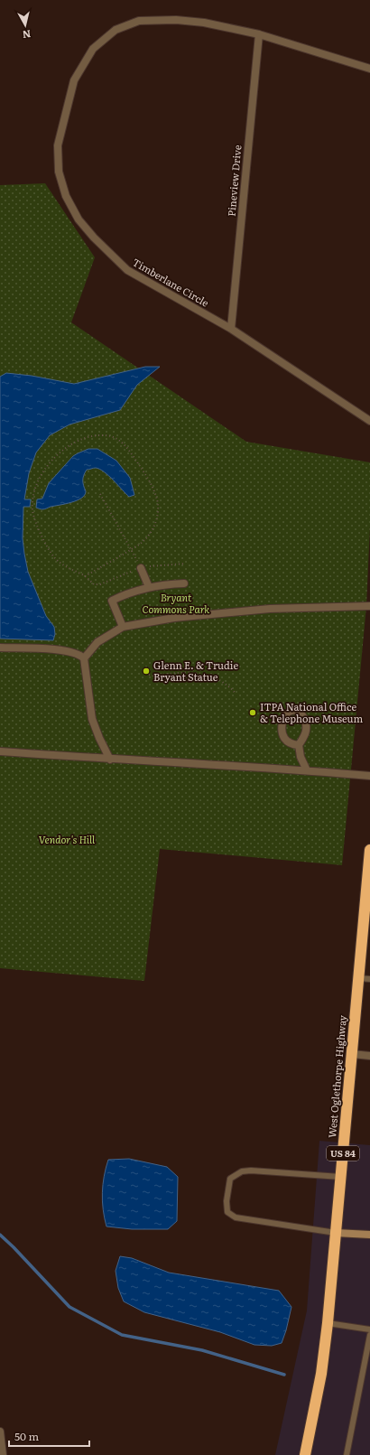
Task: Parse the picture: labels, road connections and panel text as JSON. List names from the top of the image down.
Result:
{
  "streets": {
    "highway": ["West Oglethorpe Highway", "US 84"],
    "street": ["Pineview Drive", "Timberlane Circle"]
  },
  "crossings": [
    ["Pineview Drive", "Timberlane Circle"]
  ],
  "parks": ["Bryant Commons Park", "Vendor's Hill"],
  "places": ["Glenn E. & Trudie Bryant Statue", "ITPA National Office & Telephone Museum"],
  "scale_bar": "50 m",
  "north": "bottom"
}
